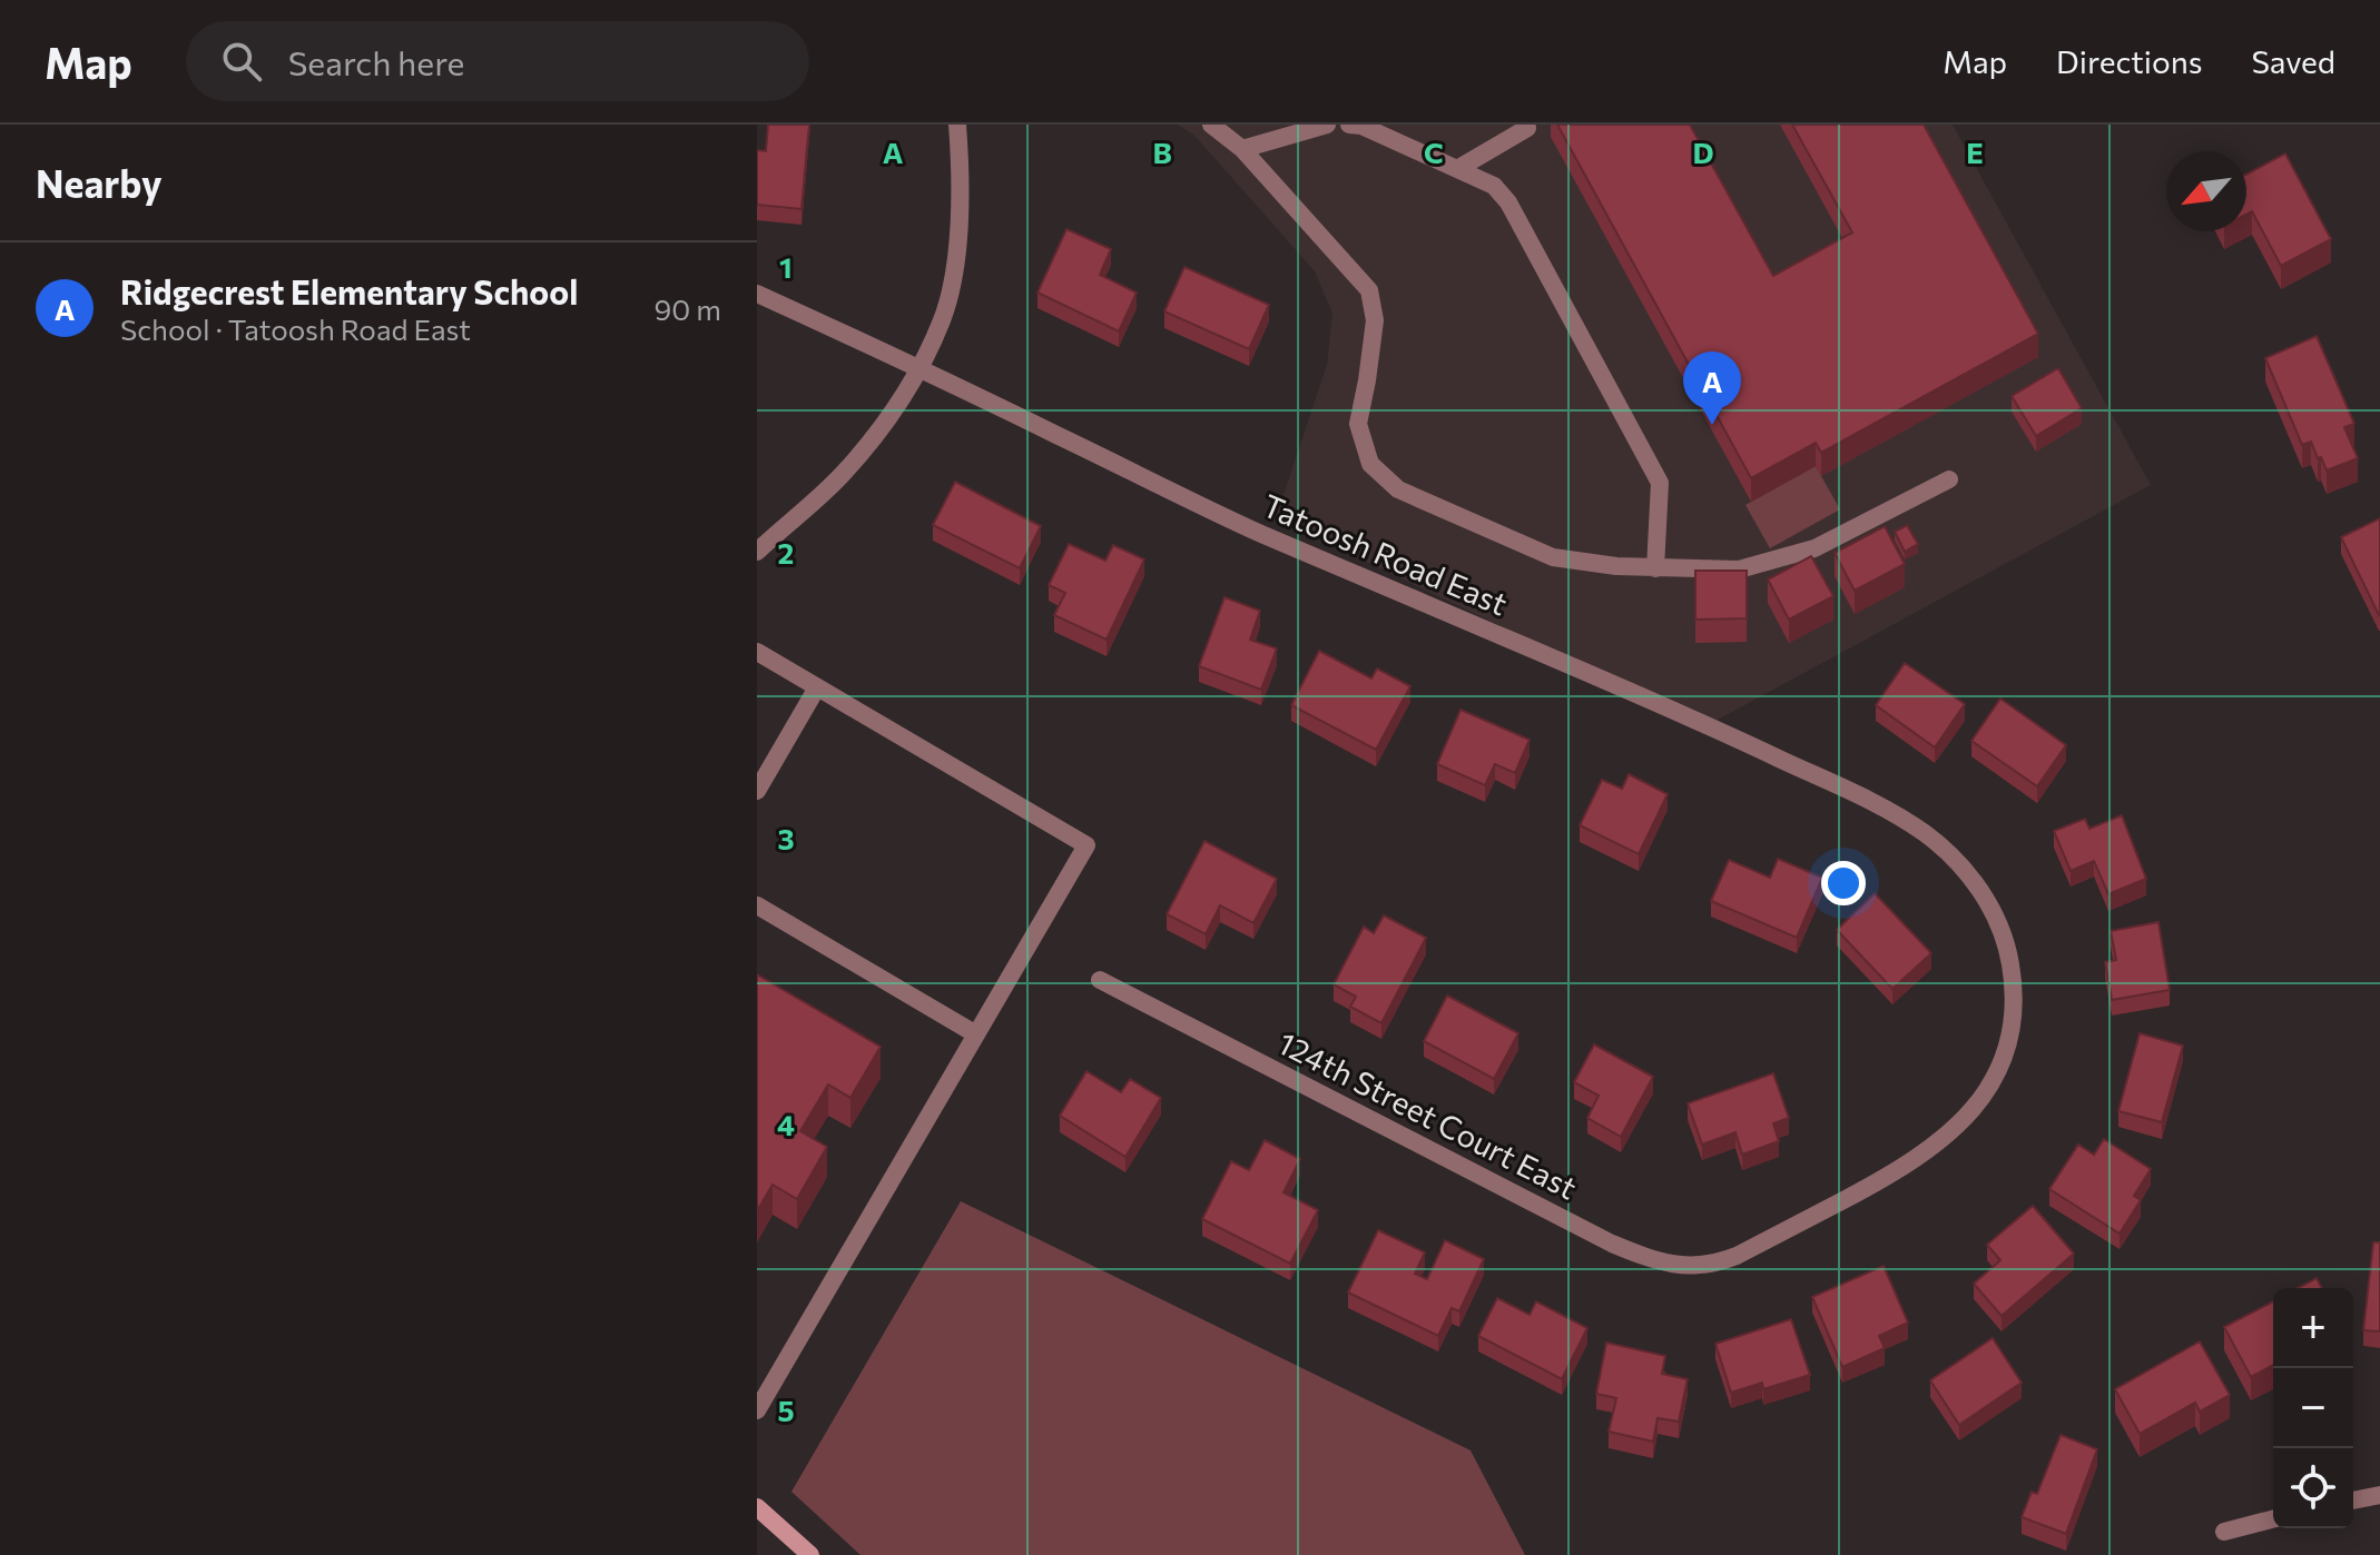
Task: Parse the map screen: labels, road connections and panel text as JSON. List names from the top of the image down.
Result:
{
  "streets": {
    "street": ["Tatoosh Road East", "124th Street Court East"]
  },
  "crossings": [
    ["Tatoosh Road East", "124th Street Court East"]
  ],
  "north": "bottom left",
  "page": {
    "header": "Map",
    "search": "Search here",
    "nav": ["Map", "Directions", "Saved"],
    "heading": "Nearby",
    "list": [
      {
        "mark": "A",
        "name": "Ridgecrest Elementary School",
        "note": "School · Tatoosh Road East",
        "value": "90 m"
      }
    ],
    "pins": "A",
    "map_buttons": ["+", "−"]
  },
  "grid": {
    "columns": [
      "A",
      "B",
      "C",
      "D",
      "E"
    ],
    "rows": [
      "1",
      "2",
      "3",
      "4",
      "5"
    ]
  }
}
